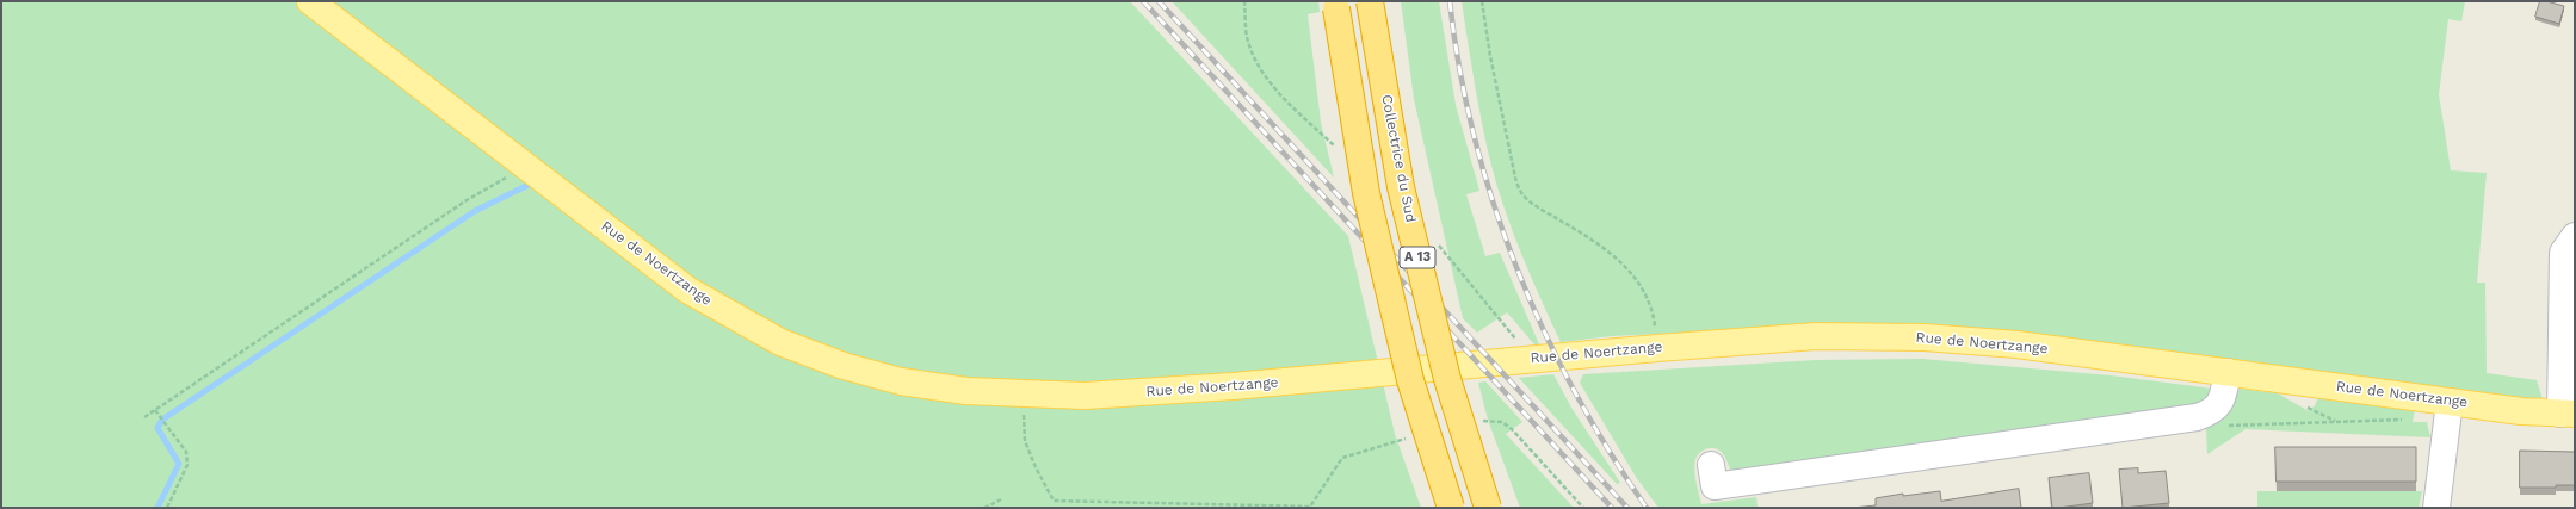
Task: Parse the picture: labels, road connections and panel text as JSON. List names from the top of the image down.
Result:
{
  "streets": {
    "highway": ["Collectrice du Sud", "A 13"],
    "main road": ["Rue de Noertzange"]
  }
}
